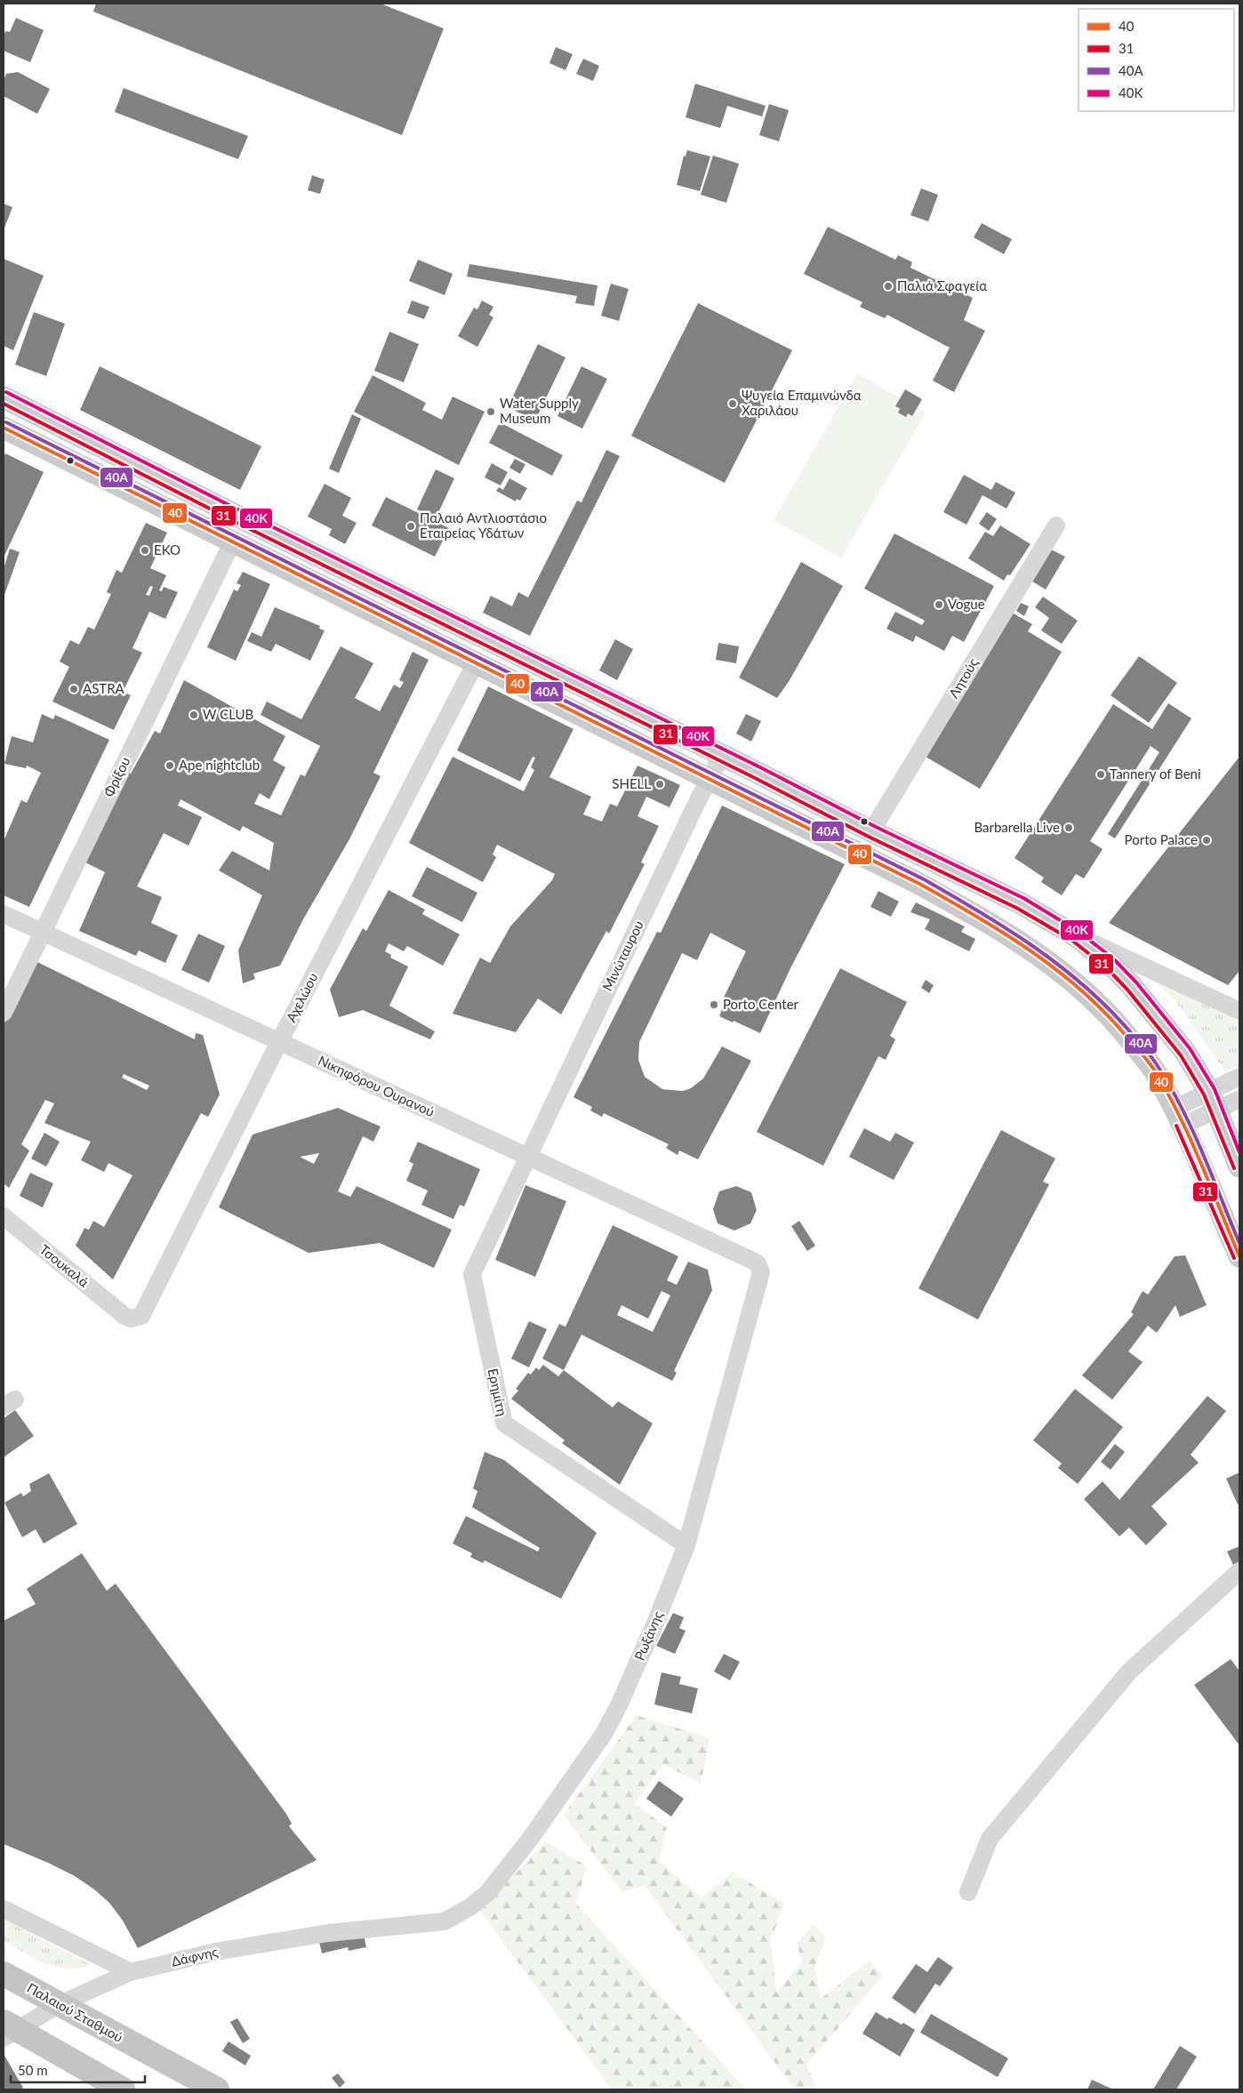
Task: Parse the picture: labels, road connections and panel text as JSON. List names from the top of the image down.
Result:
{
  "streets": {
    "highway": ["Παλαιού Σταθμού"],
    "street": [
      "Λητούς",
      "Φρίξου",
      "Μινώταυρου",
      "Αχελώου",
      "Νικηφόρου Ουρανού",
      "Τσουκαλά",
      "Ερημίτη",
      "Ρωξάνης",
      "Δάφνης"
    ]
  },
  "crossings": [
    ["Φρίξου", "Νικηφόρου Ουρανού"],
    ["Μινώταυρου", "Νικηφόρου Ουρανού"],
    ["Μινώταυρου", "Ερημίτη"],
    ["Αχελώου", "Νικηφόρου Ουρανού"],
    ["Αχελώου", "Τσουκαλά"],
    ["Νικηφόρου Ουρανού", "Ερημίτη"],
    ["Νικηφόρου Ουρανού", "Ρωξάνης"],
    ["Ερημίτη", "Ρωξάνης"],
    ["Ρωξάνης", "Δάφνης"],
    ["Δάφνης", "Παλαιού Σταθμού"]
  ],
  "places": [
    "Παλιά Σφαγεία",
    "Ψυγεία Επαμινώνδα Χαριλάου",
    "Water Supply Museum",
    "Παλαιό Αντλιοστάσιο Εταιρείας Υδάτων",
    "EKO",
    "Vogue",
    "ASTRA",
    "W CLUB",
    "Ape nightclub",
    "Tannery of Beni",
    "SHELL",
    "Barbarella Live",
    "Porto Palace",
    "Porto Center"
  ],
  "lines": [
    "transit line 40Κ",
    "transit line 31",
    "transit line 40Α",
    "transit line 40"
  ],
  "legend": [
    "40",
    "31",
    "40Α",
    "40Κ"
  ],
  "scale_bar": "50 m"
}
